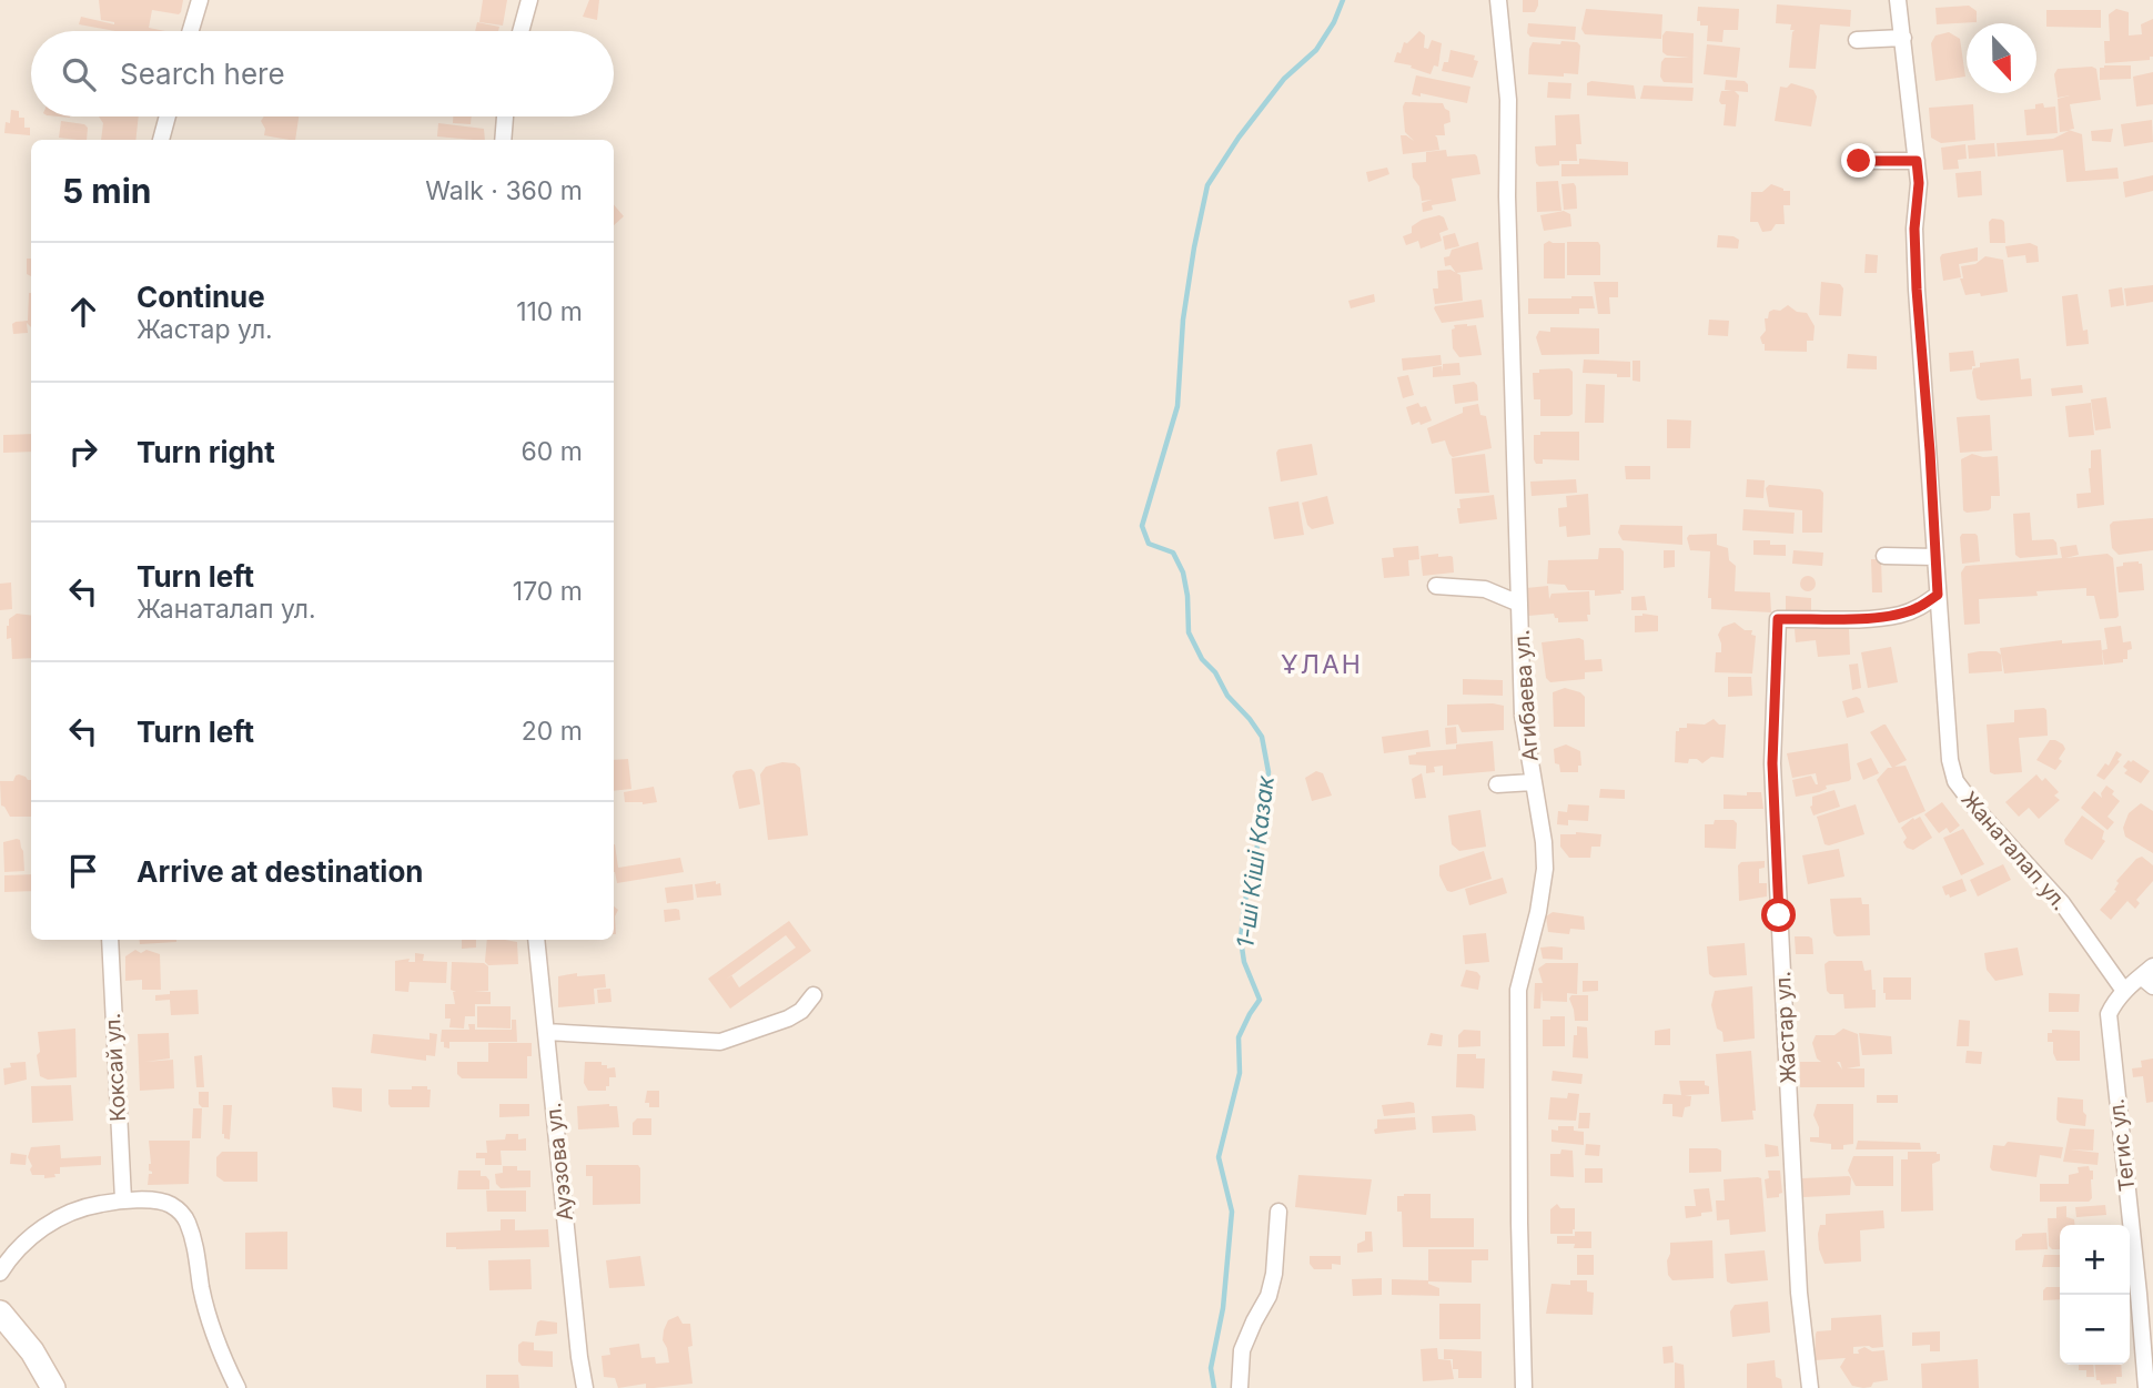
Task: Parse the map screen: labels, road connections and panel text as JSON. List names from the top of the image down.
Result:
{
  "streets": {
    "street": [
      "Агибаева ул.",
      "Жанаталап ул.",
      "Жастар ул.",
      "Коксай ул.",
      "Тегис ул.",
      "Ауэзова ул."
    ]
  },
  "crossings": [
    ["Жанаталап ул.", "Жастар ул."],
    ["Жанаталап ул.", "Тегис ул."]
  ],
  "districts": ["ҰЛАН"],
  "water": ["1-ші Кіші Казак"],
  "north": "bottom",
  "page": {
    "search": "Search here",
    "heading": ["5 min", "Walk · 360 m"],
    "list": [
      ["Continue", "Жастар ул.", "110 m"],
      ["Turn right", "60 m"],
      ["Turn left", "Жанаталап ул.", "170 m"],
      ["Turn left", "20 m"],
      "Arrive at destination"
    ],
    "map_buttons": ["+", "−"]
  }
}
